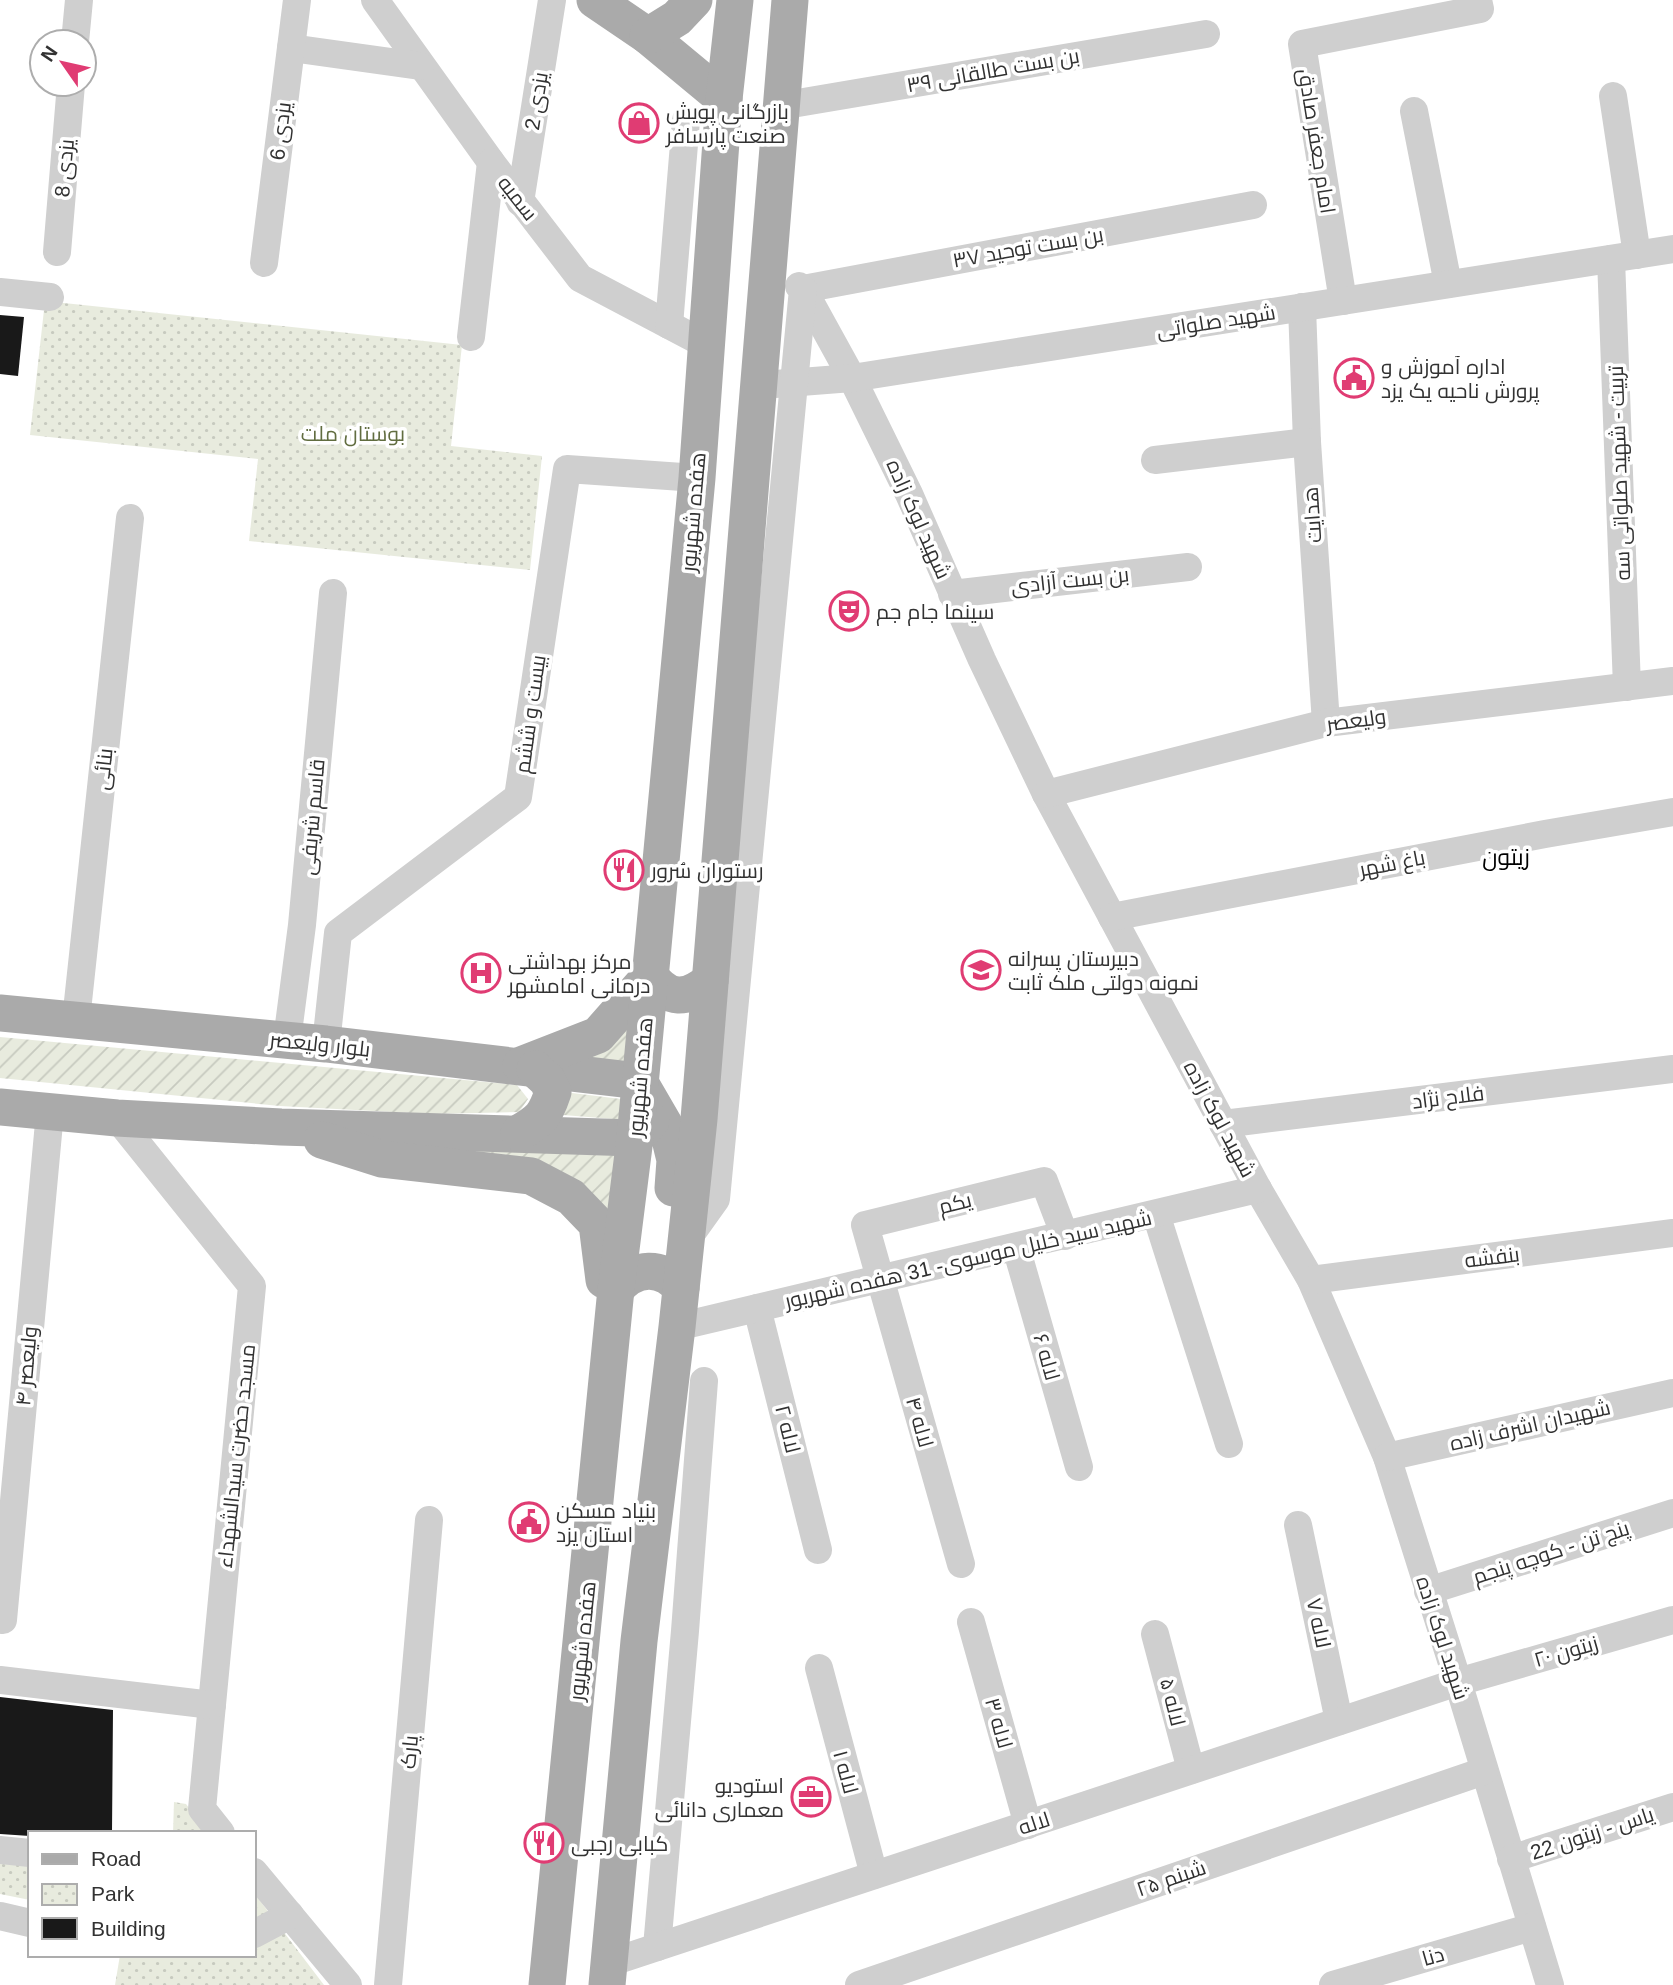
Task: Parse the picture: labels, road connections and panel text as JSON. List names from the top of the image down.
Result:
{
  "streets": {
    "main road": ["هفده شهریور", "بلوار ولیعصر"],
    "street": [
      "بن‌ بست طالقانی ۳۹",
      "یزدی 2",
      "یزدی 6",
      "امام جعفر صادق",
      "یزدی 8",
      "سمیه",
      "بن بست توحید ۳۷",
      "شهید صلواتی",
      "تربیت - شهید صلواتی سه",
      "هدایت",
      "شهید لوک زاده",
      "بن بست آزادی",
      "بیست و ششم",
      "ولیعصر",
      "بنائی",
      "قاسم شریفی",
      "باغ شهر",
      "فلاح نژاد",
      "یکم",
      "بنفشه",
      "شهید سید خلیل موسوی- 31 هفده شهریور",
      "لاله ۶",
      "ولیعصر ۴",
      "لاله ۴",
      "شهیدان اشرف زاده",
      "لاله ۲",
      "مسجد حضرت سیدالشهداء",
      "پنج تن - کوچه پنجم",
      "لاله ۷",
      "زیتون ۲۰",
      "لاله ۵",
      "لاله ۳",
      "پارک",
      "لاله ۱",
      "لاله",
      "یاس - زیتون 22",
      "شبنم ۲۵",
      "دنا"
    ]
  },
  "crossings": [
    ["یزدی 2", "سمیه"],
    ["امام جعفر صادق", "شهید صلواتی"],
    ["سمیه", "هفده شهریور"],
    ["بن بست توحید ۳۷", "شهید لوک زاده"],
    ["شهید صلواتی", "تربیت - شهید صلواتی سه"],
    ["شهید صلواتی", "هدایت"],
    ["شهید صلواتی", "شهید لوک زاده"],
    ["تربیت - شهید صلواتی سه", "ولیعصر"],
    ["هفده شهریور", "بیست و ششم"],
    ["هفده شهریور", "بلوار ولیعصر"],
    ["هدایت", "ولیعصر"],
    ["شهید لوک زاده", "بن بست آزادی"],
    ["شهید لوک زاده", "ولیعصر"],
    ["شهید لوک زاده", "باغ شهر"],
    ["شهید لوک زاده", "فلاح نژاد"],
    ["شهید لوک زاده", "بنفشه"],
    ["شهید لوک زاده", "شهید سید خلیل موسوی- 31 هفده شهریور"],
    ["شهید لوک زاده", "شهیدان اشرف زاده"],
    ["شهید لوک زاده", "پنج تن - کوچه پنجم"],
    ["شهید لوک زاده", "زیتون ۲۰"],
    ["شهید لوک زاده", "لاله"],
    ["شهید لوک زاده", "یاس - زیتون 22"],
    ["شهید لوک زاده", "شبنم ۲۵"],
    ["شهید لوک زاده", "دنا"],
    ["بنائی", "بلوار ولیعصر"],
    ["قاسم شریفی", "بلوار ولیعصر"],
    ["یکم", "شهید سید خلیل موسوی- 31 هفده شهریور"],
    ["یکم", "لاله ۴"],
    ["شهید سید خلیل موسوی- 31 هفده شهریور", "لاله ۶"],
    ["شهید سید خلیل موسوی- 31 هفده شهریور", "لاله ۴"],
    ["شهید سید خلیل موسوی- 31 هفده شهریور", "لاله ۲"],
    ["لاله ۷", "لاله"],
    ["زیتون ۲۰", "لاله"],
    ["لاله ۵", "لاله"],
    ["لاله ۳", "لاله"],
    ["لاله ۱", "لاله"]
  ],
  "districts": ["زیتون"],
  "parks": ["بوستان ملت"],
  "places": {
    "shop": ["بازرگانی پویش صنعت پارسافر"],
    "public building": ["اداره آموزش و پرورش ناحیه یک یزد", "بنیاد مسکن استان یزد"],
    "theatre": ["سینما جام جم"],
    "restaurant": ["رستوران سُرور", "کبابی رجبی"],
    "school or university": ["دبیرستان پسرانه نمونه دولتی ملک ثابت"],
    "hospital": ["مرکز بهداشتی درمانی امامشهر"],
    "office": ["استودیو معماری دانائی"]
  },
  "legend": ["Road", "Park", "Building"],
  "north": "top left"
}
